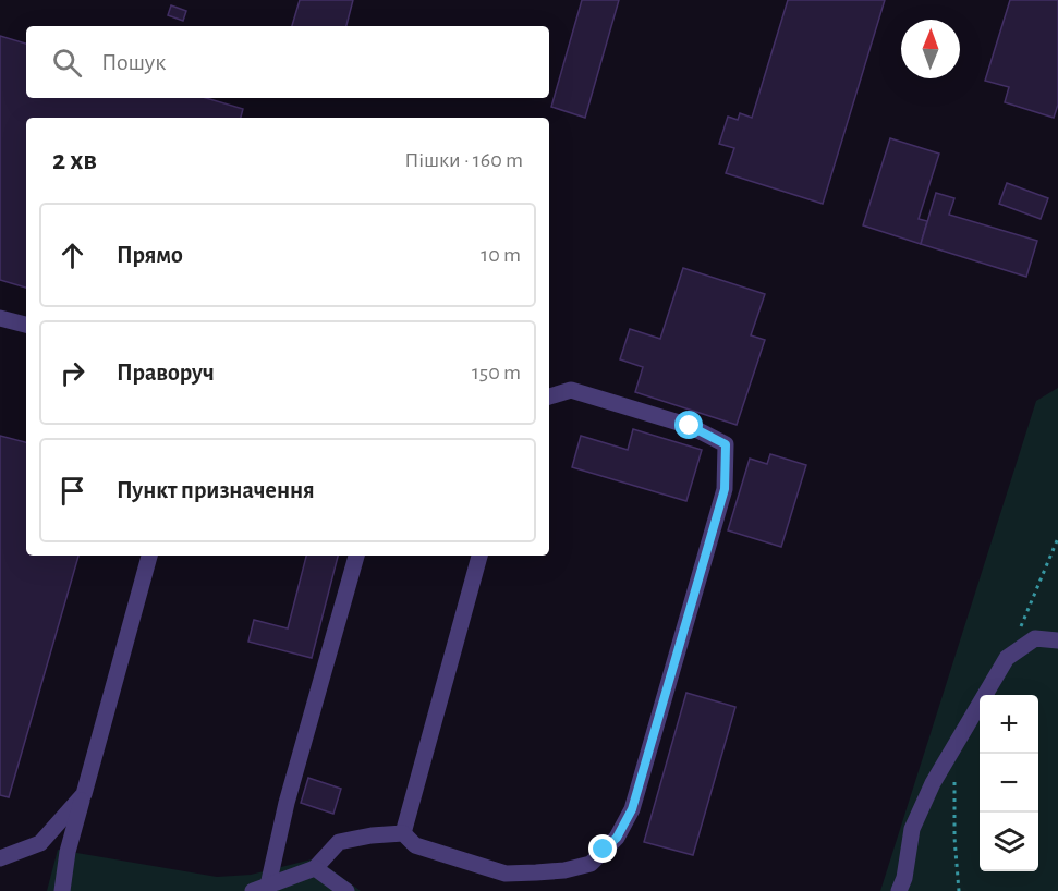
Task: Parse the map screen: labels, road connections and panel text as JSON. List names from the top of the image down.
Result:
{
  "north": "top",
  "page": {
    "search": "Пошук",
    "heading": ["2 хв", "Пішки · 160 m"],
    "list": [
      ["Прямо", "10 m"],
      ["Праворуч", "150 m"],
      "Пункт призначення"
    ],
    "map_buttons": ["+", "−"]
  }
}
